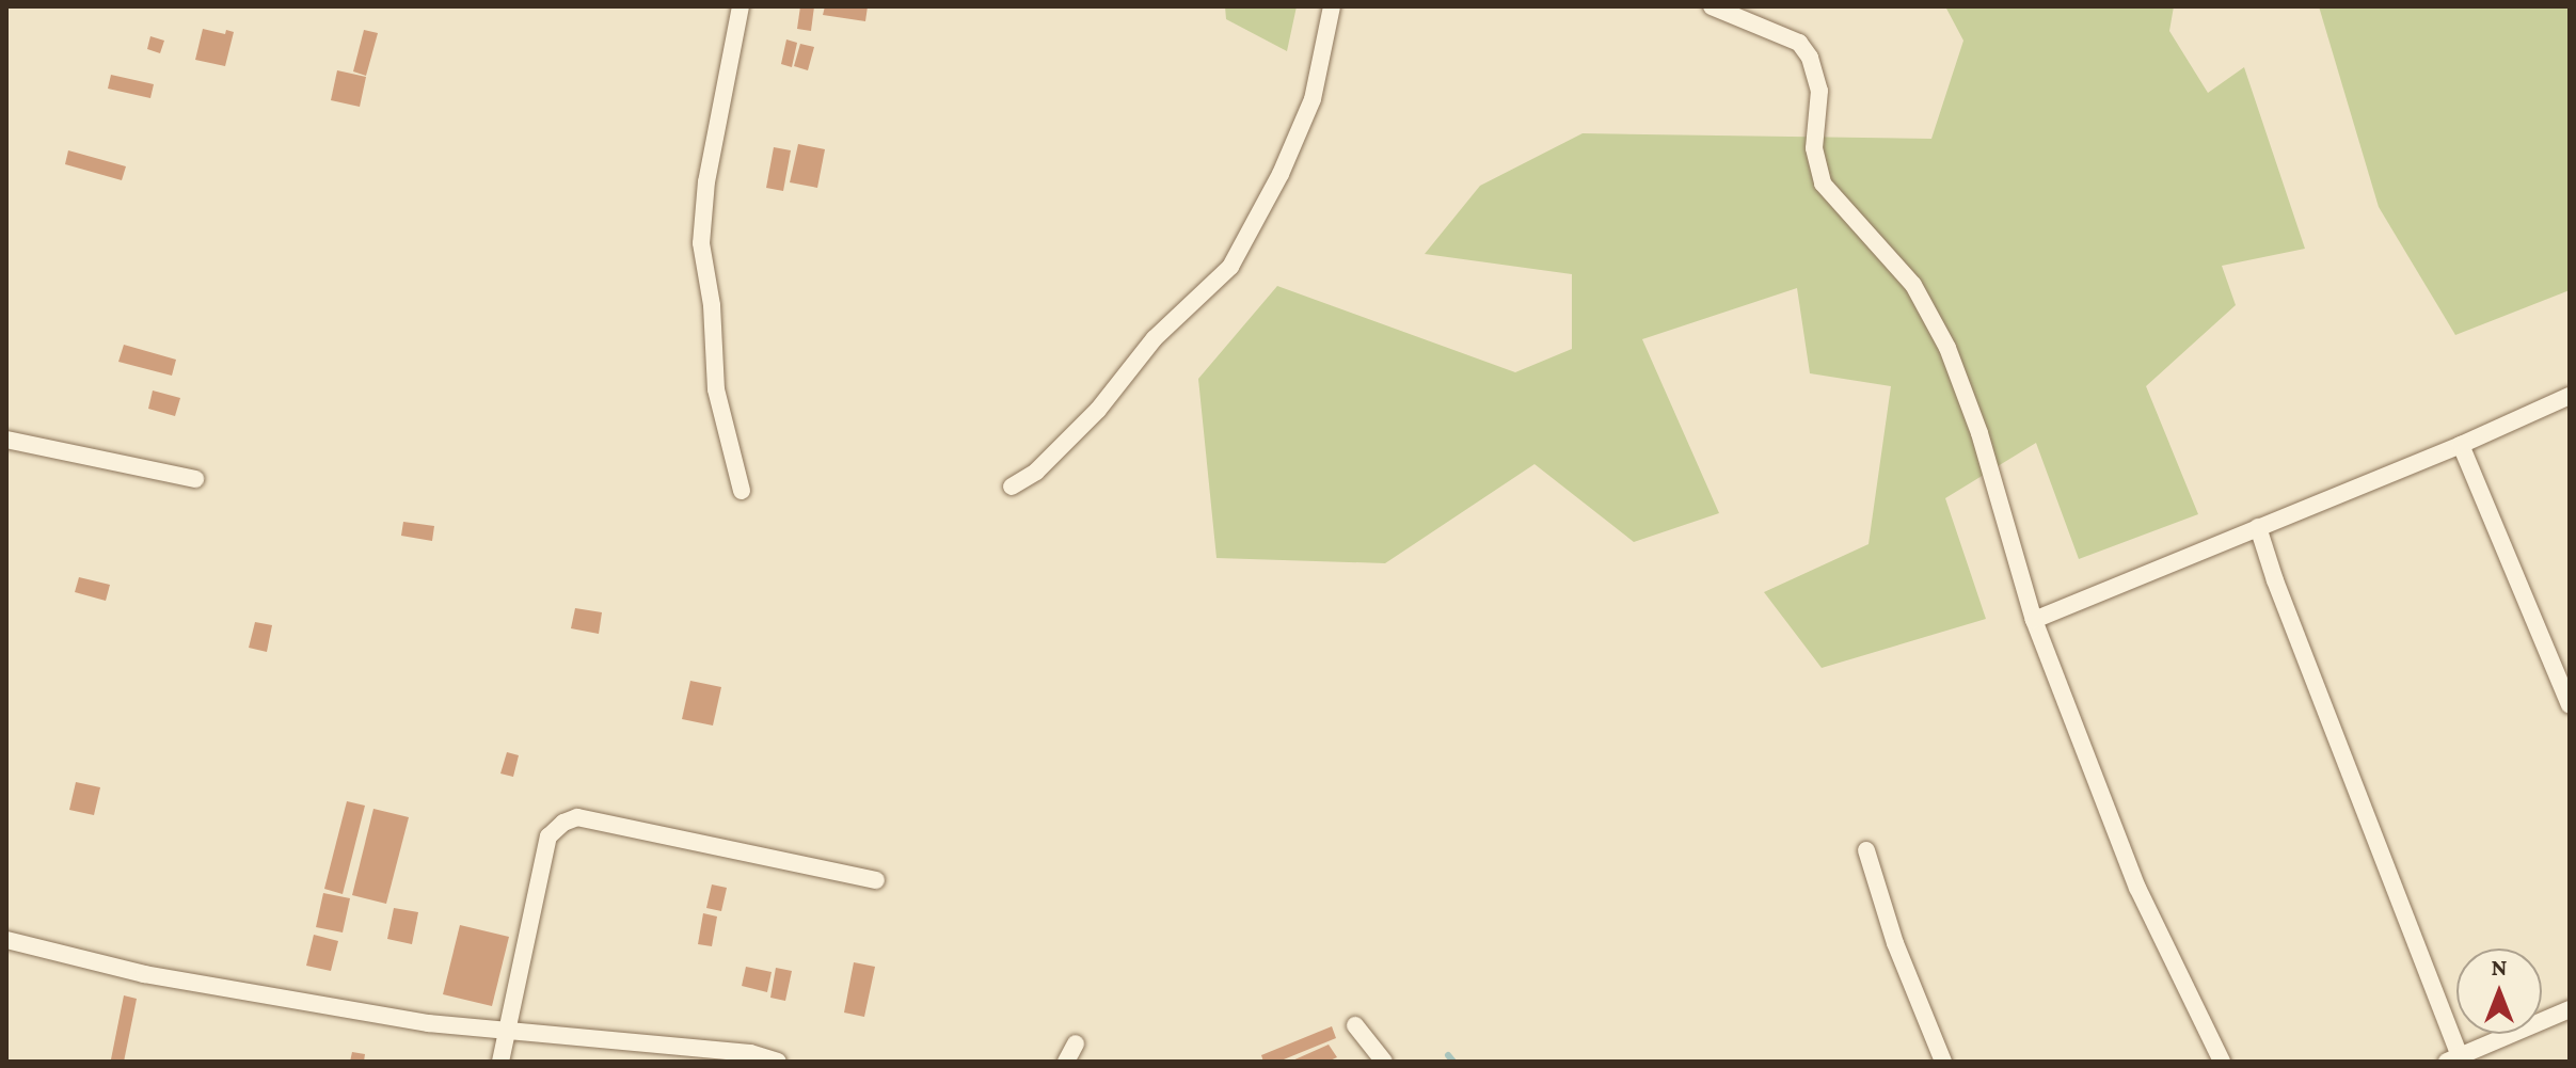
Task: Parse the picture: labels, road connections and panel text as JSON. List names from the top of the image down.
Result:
{
  "north": "top"
}
